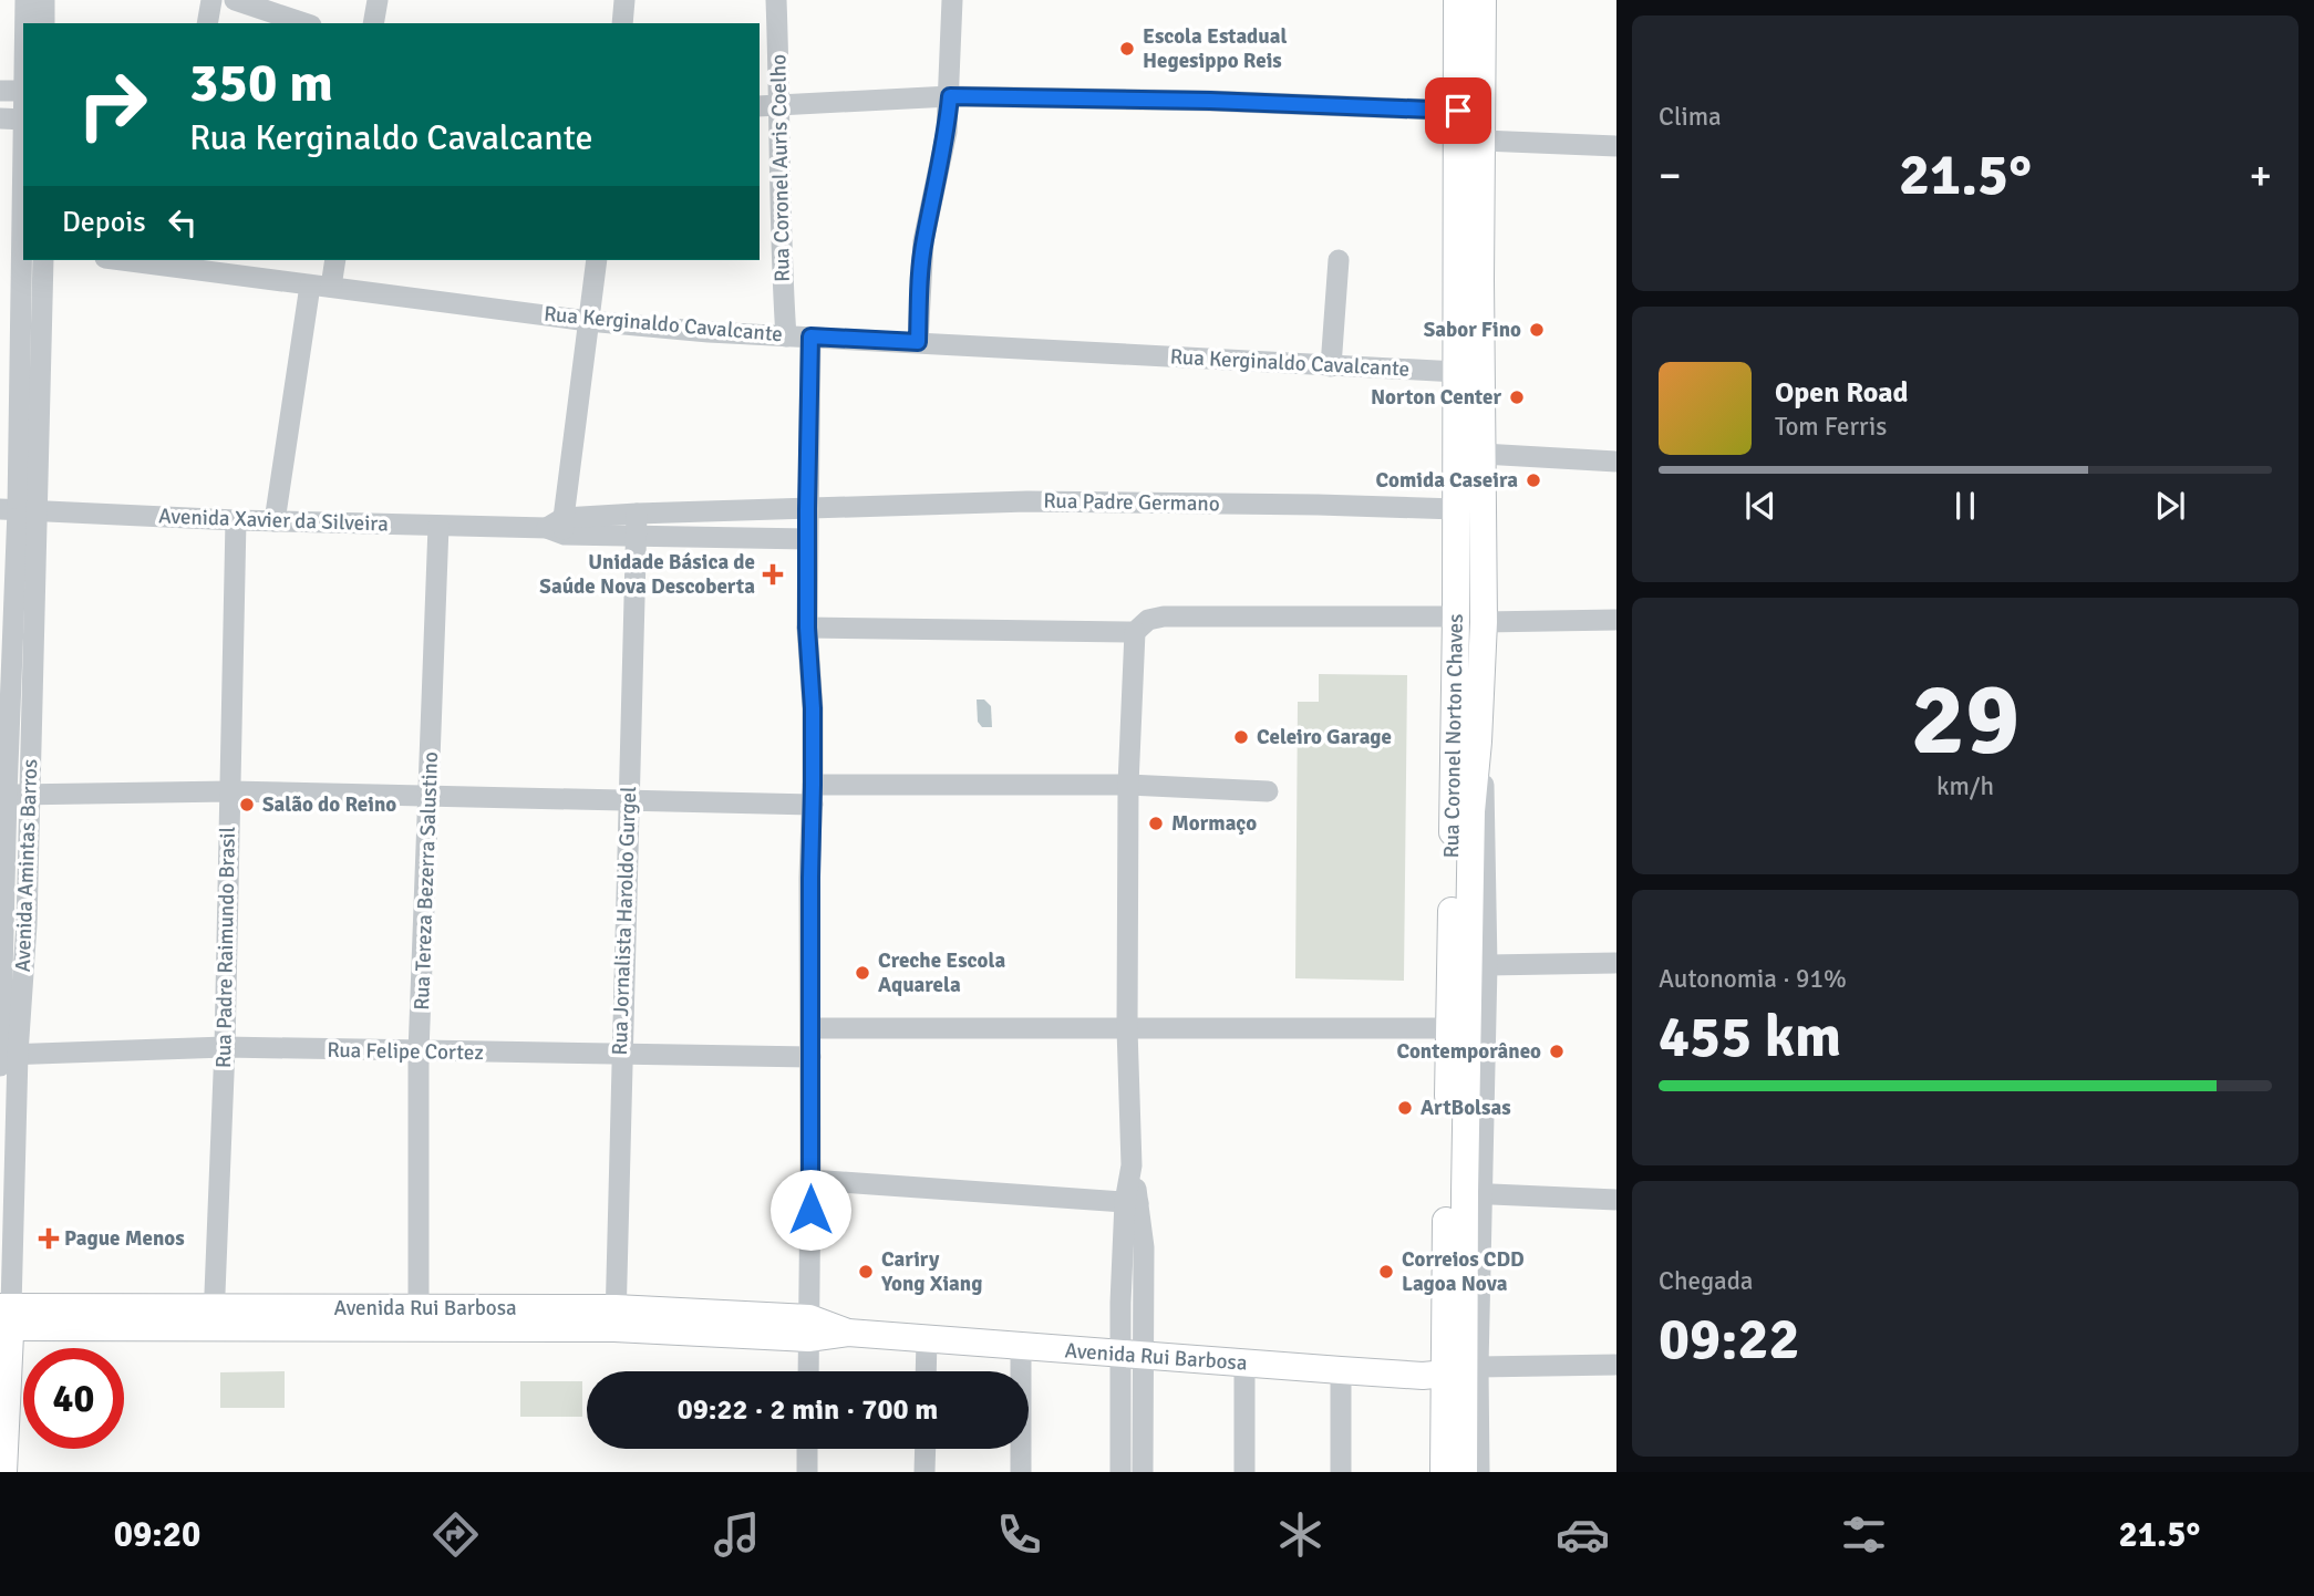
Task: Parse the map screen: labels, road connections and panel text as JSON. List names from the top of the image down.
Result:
{
  "streets": {
    "main road": ["Rua Coronel Norton Chaves", "Avenida Amintas Barros", "Avenida Rui Barbosa"],
    "street": [
      "Rua Coronel Auris Coelho",
      "Rua Kerginaldo Cavalcante",
      "Rua Padre Germano",
      "Avenida Xavier da Silveira",
      "Rua Tereza Bezerra Salustino",
      "Rua Jornalista Haroldo Gurgel",
      "Rua Padre Raimundo Brasil",
      "Rua Felipe Cortez"
    ]
  },
  "crossings": [
    ["Rua Coronel Auris Coelho", "Rua Kerginaldo Cavalcante"],
    ["Rua Kerginaldo Cavalcante", "Rua Coronel Norton Chaves"],
    ["Rua Padre Germano", "Avenida Xavier da Silveira"],
    ["Rua Padre Germano", "Rua Coronel Norton Chaves"],
    ["Avenida Xavier da Silveira", "Avenida Amintas Barros"],
    ["Avenida Xavier da Silveira", "Rua Tereza Bezerra Salustino"],
    ["Avenida Xavier da Silveira", "Rua Jornalista Haroldo Gurgel"],
    ["Avenida Xavier da Silveira", "Rua Padre Raimundo Brasil"],
    ["Rua Coronel Norton Chaves", "Avenida Rui Barbosa"],
    ["Avenida Amintas Barros", "Rua Felipe Cortez"],
    ["Avenida Amintas Barros", "Avenida Rui Barbosa"],
    ["Rua Tereza Bezerra Salustino", "Rua Felipe Cortez"],
    ["Rua Tereza Bezerra Salustino", "Avenida Rui Barbosa"],
    ["Rua Jornalista Haroldo Gurgel", "Rua Felipe Cortez"],
    ["Rua Jornalista Haroldo Gurgel", "Avenida Rui Barbosa"],
    ["Rua Padre Raimundo Brasil", "Rua Felipe Cortez"],
    ["Rua Padre Raimundo Brasil", "Avenida Rui Barbosa"]
  ],
  "places": {
    "other": [
      "Escola Estadual Hegesippo Reis",
      "Sabor Fino",
      "Norton Center",
      "Comida Caseira",
      "Celeiro Garage",
      "Salão do Reino",
      "Mormaço",
      "Creche Escola Aquarela",
      "Contemporâneo",
      "ArtBolsas",
      "Cariry Yong Xiang",
      "Correios CDD Lagoa Nova"
    ],
    "health": ["Unidade Básica de Saúde Nova Descoberta", "Pague Menos"]
  },
  "page": {
    "tile": [
      "Clima",
      ["29", "km/h"],
      ["Autonomia · 91%", "455 km"],
      ["Chegada", "09:22"]
    ],
    "turn": ["350 m", "Rua Kerginaldo Cavalcante"],
    "heat": ["−", "21.5°", "+"],
    "then": "Depois",
    "song": ["Open Road", "Tom Ferris"],
    "limit": "40",
    "trip": "09:22 · 2 min · 700 m",
    "tabs": ["09:20", "21.5°"]
  }
}
